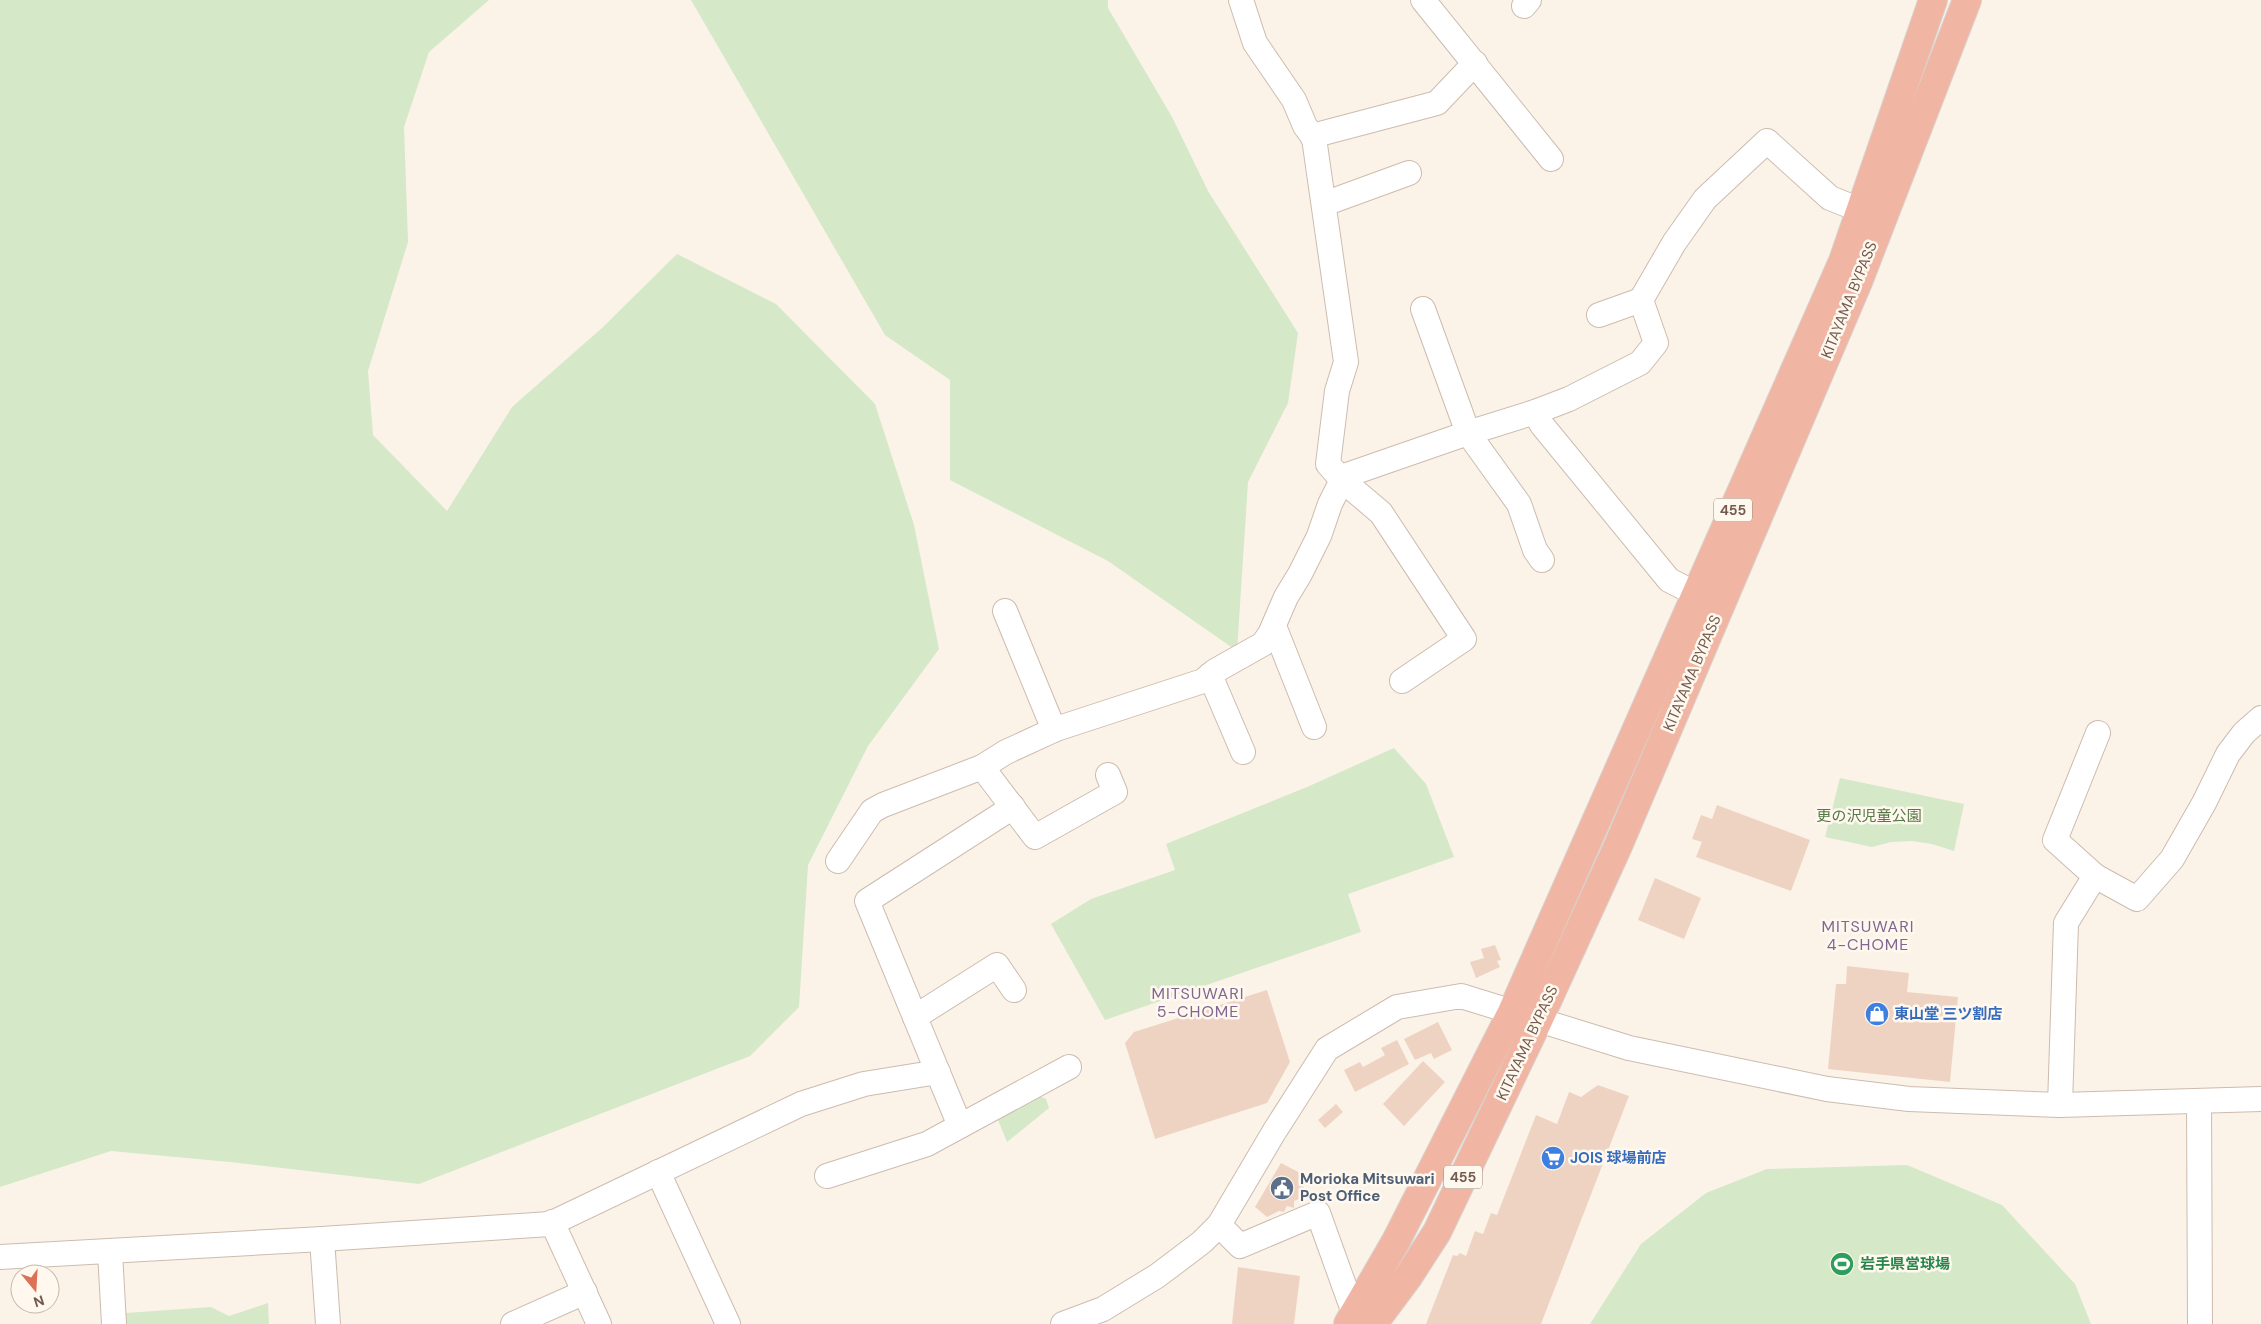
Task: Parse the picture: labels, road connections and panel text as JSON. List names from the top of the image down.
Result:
{
  "streets": {
    "highway": ["KITAYAMA BYPASS", "455"]
  },
  "districts": ["MITSUWARI 4-CHOME", "MITSUWARI 5-CHOME"],
  "parks": ["更の沢児童公園"],
  "places": {
    "shop": ["東山堂 三ツ割店"],
    "supermarket": ["JOIS 球場前店"],
    "public building": ["Morioka Mitsuwari Post Office"],
    "sports": ["岩手県営球場"]
  },
  "north": "bottom"
}
